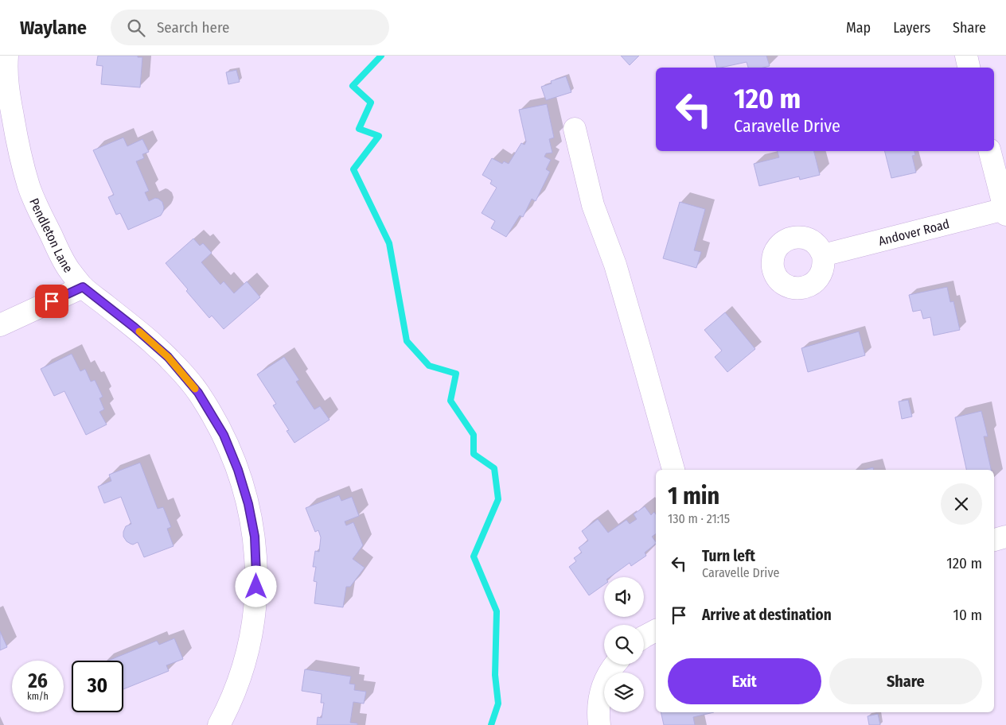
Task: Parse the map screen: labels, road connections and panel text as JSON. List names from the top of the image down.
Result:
{
  "streets": {
    "street": ["Andover Road", "Pendleton Lane"]
  },
  "page": {
    "header": "Waylane",
    "search": "Search here",
    "nav": ["Map", "Layers", "Share"],
    "turn": ["120 m", "Caravelle Drive"],
    "heading": ["1 min", "130 m · 21:15"],
    "list": [
      {
        "name": "Turn left",
        "note": "Caravelle Drive",
        "value": "120 m"
      },
      {
        "name": "Arrive at destination",
        "value": "10 m"
      }
    ],
    "buttons": ["Exit", "Share"],
    "speed": "26 km/h",
    "limit": "30"
  }
}
